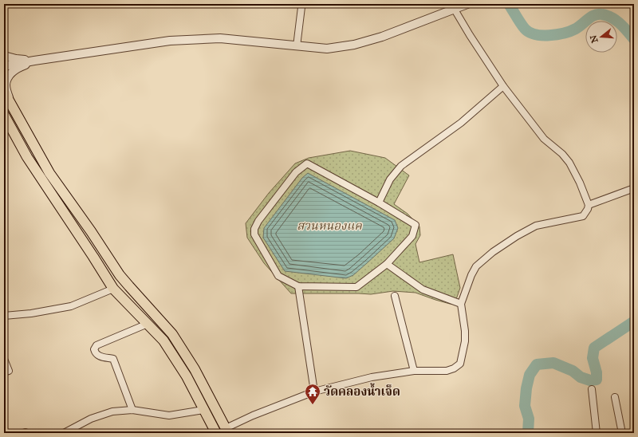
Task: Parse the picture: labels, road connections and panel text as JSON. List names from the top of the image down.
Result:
{
  "parks": ["สวนหนองแค"],
  "places": {
    "temple": ["วัดคลองน้ำเจ็ด"]
  },
  "north": "left"
}
